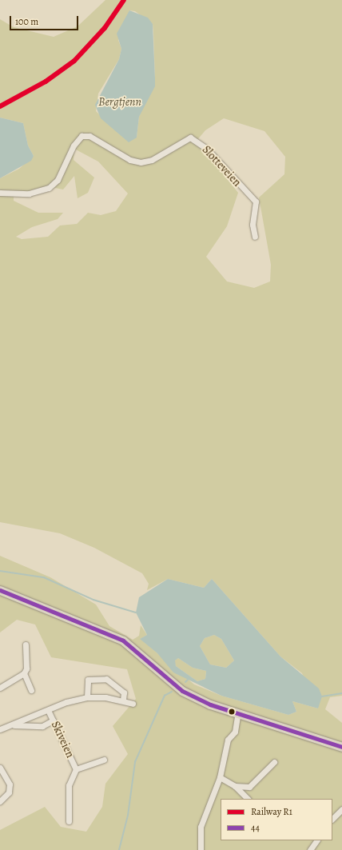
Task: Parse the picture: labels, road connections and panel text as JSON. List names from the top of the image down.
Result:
{
  "streets": {
    "street": ["Slotteveien", "Skiveien"]
  },
  "water": ["Bergtjenn"],
  "lines": ["rail line R1", "transit line 44"],
  "legend": ["Railway R1", "44"],
  "scale_bar": "100 m"
}
